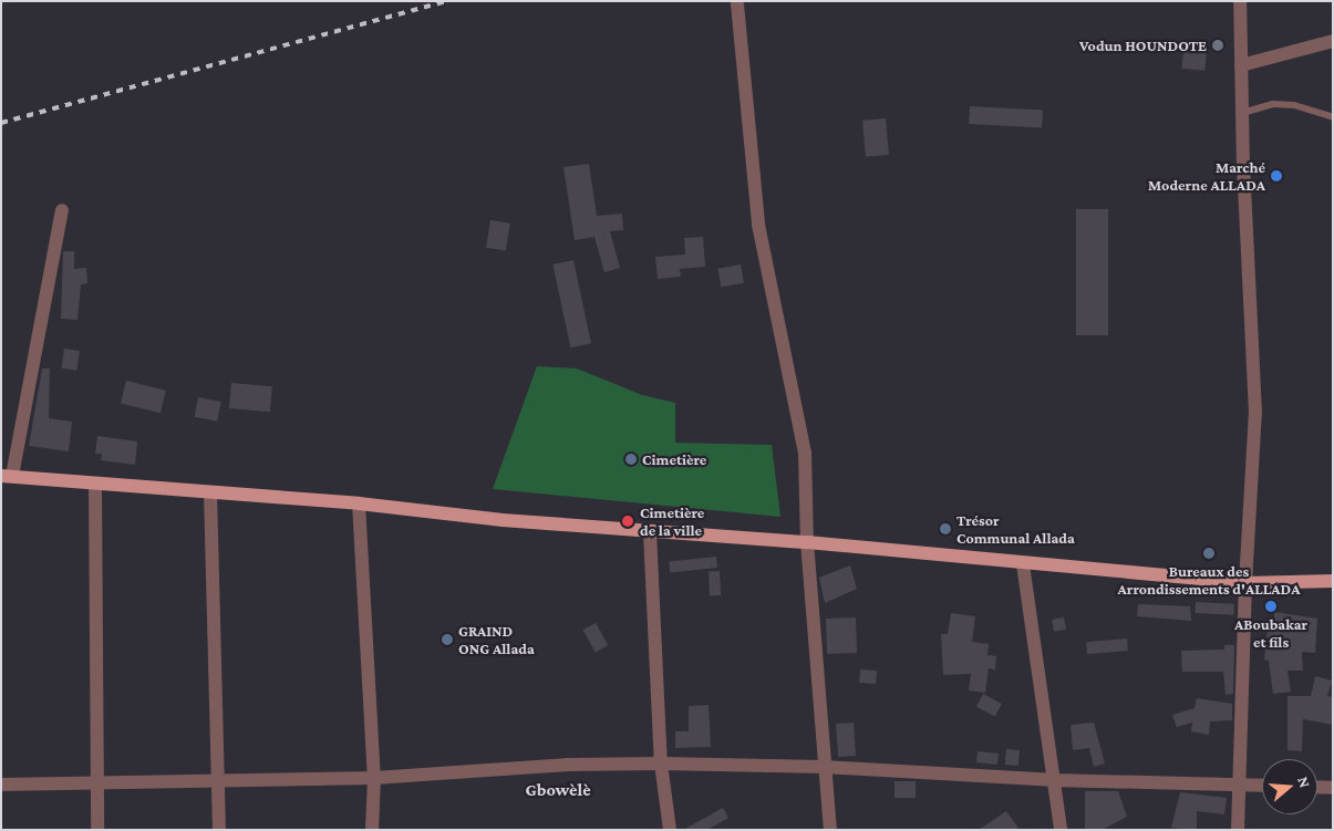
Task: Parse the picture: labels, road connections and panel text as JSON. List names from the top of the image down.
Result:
{
  "districts": ["Gbowèlè"],
  "places": [
    "Vodun HOUNDOTE",
    "Marché Moderne ALLADA",
    "Cimetière",
    "Cimetière de la ville",
    "Trésor Communal Allada",
    "Bureaux des Arrondissements d'ALLADA",
    "ABoubakar et fils",
    "GRAIND ONG Allada"
  ],
  "north": "right"
}
